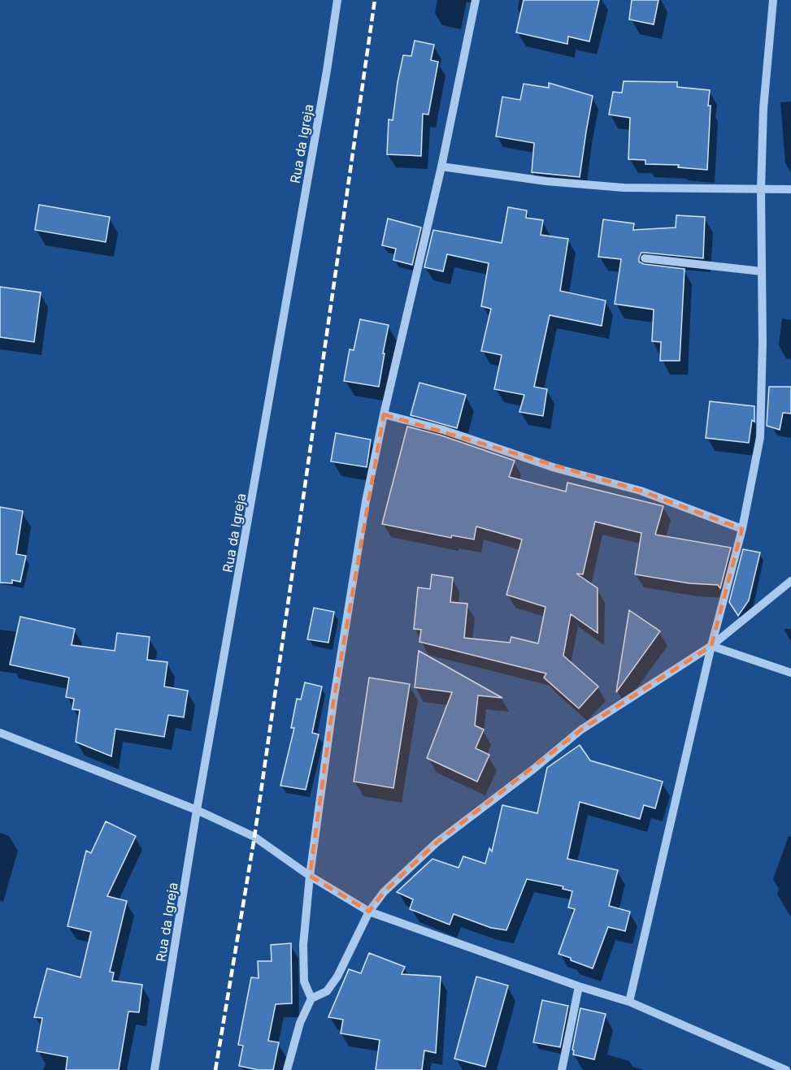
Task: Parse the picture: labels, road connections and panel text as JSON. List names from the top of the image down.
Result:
{
  "streets": {
    "street": ["Rua da Igreja"]
  }
}
